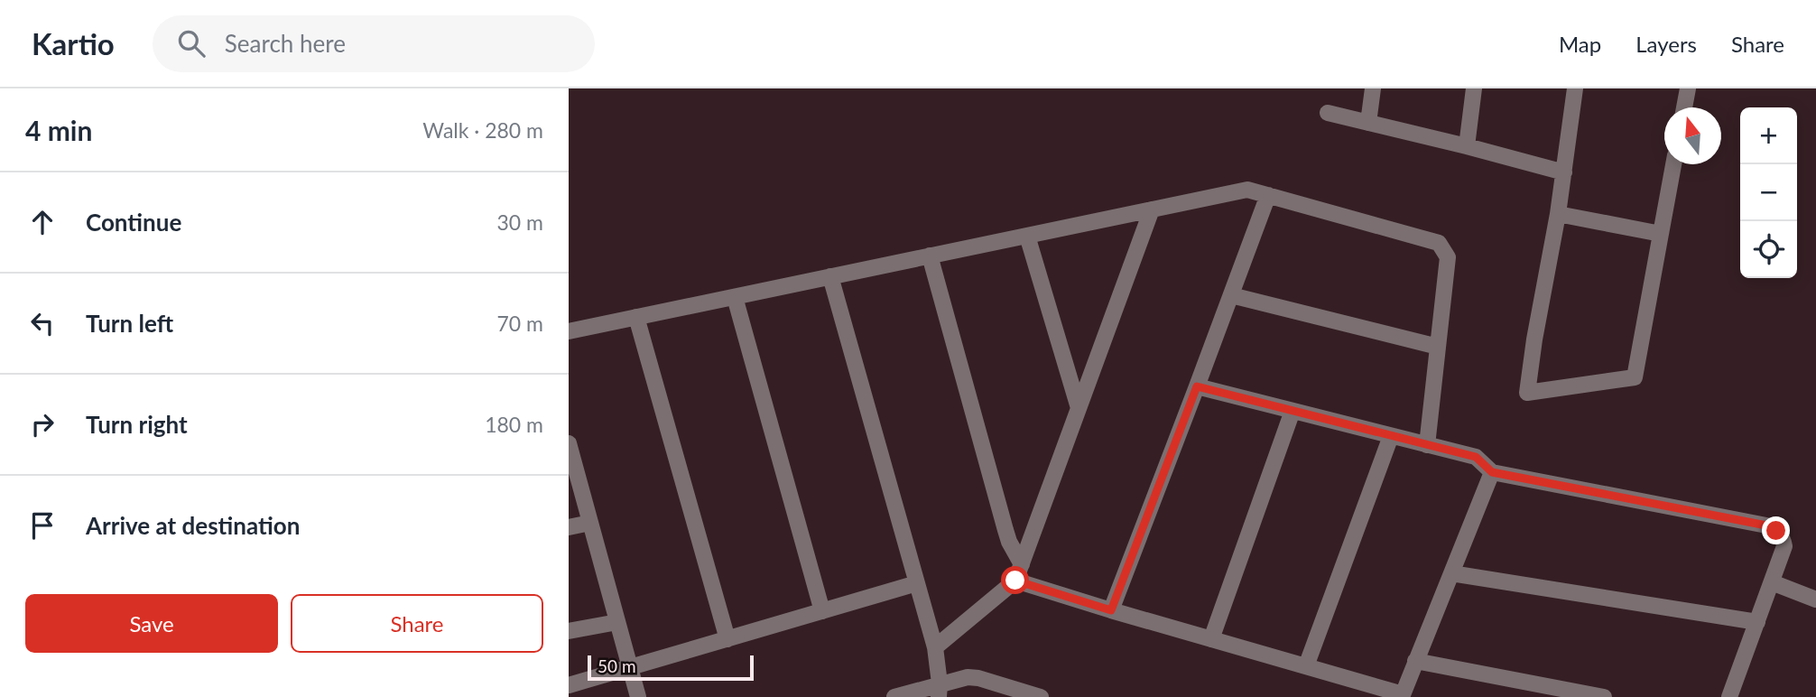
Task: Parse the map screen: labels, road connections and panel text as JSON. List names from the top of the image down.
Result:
{
  "scale_bar": "50 m",
  "north": "top",
  "page": {
    "header": "Kartio",
    "search": "Search here",
    "nav": ["Map", "Layers", "Share"],
    "heading": ["4 min", "Walk · 280 m"],
    "map_buttons": ["+", "−"],
    "list": [
      ["Continue", "30 m"],
      ["Turn left", "70 m"],
      ["Turn right", "180 m"],
      "Arrive at destination"
    ],
    "buttons": ["Save", "Share"],
    "scale": "50 m"
  }
}
